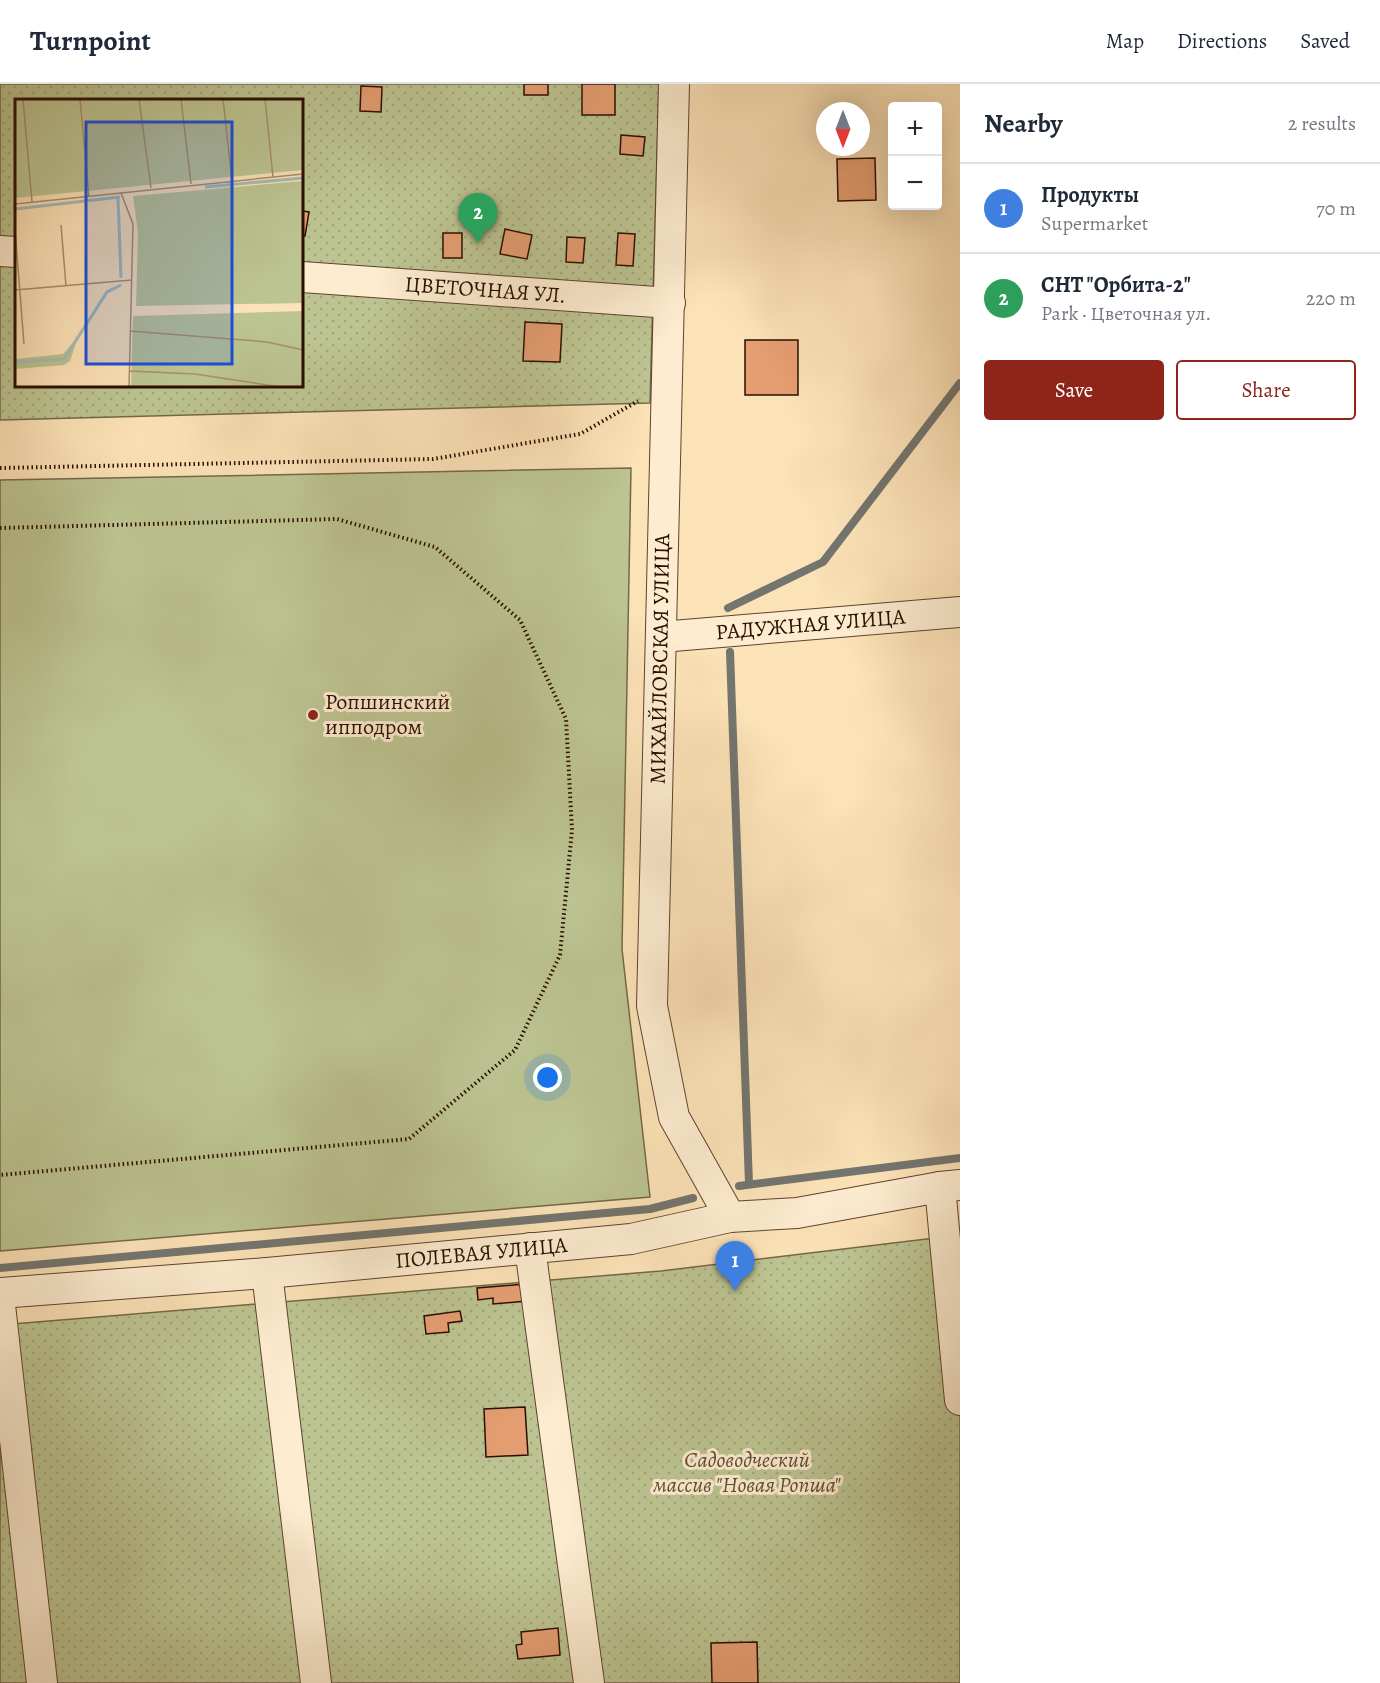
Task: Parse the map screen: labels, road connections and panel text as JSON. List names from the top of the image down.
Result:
{
  "streets": {
    "street": [
      "ЦВЕТОЧНАЯ УЛ.",
      "РАДУЖНАЯ УЛИЦА",
      "МИХАЙЛОВСКАЯ УЛИЦА",
      "ПОЛЕВАЯ УЛИЦА"
    ]
  },
  "crossings": [
    ["ЦВЕТОЧНАЯ УЛ.", "МИХАЙЛОВСКАЯ УЛИЦА"],
    ["РАДУЖНАЯ УЛИЦА", "МИХАЙЛОВСКАЯ УЛИЦА"],
    ["МИХАЙЛОВСКАЯ УЛИЦА", "ПОЛЕВАЯ УЛИЦА"]
  ],
  "parks": ["Садоводческий массив \"Новая Ропша\""],
  "places": ["Ропшинский ипподром"],
  "north": "bottom",
  "page": {
    "header": "Turnpoint",
    "nav": ["Map", "Directions", "Saved"],
    "heading": ["Nearby", "2 results"],
    "map_buttons": ["+", "−"],
    "list": [
      {
        "mark": "1",
        "name": "Продукты",
        "note": "Supermarket",
        "value": "70 m"
      },
      {
        "mark": "2",
        "name": "СНТ \"Орбита-2\"",
        "note": "Park · Цветочная ул.",
        "value": "220 m"
      }
    ],
    "pins": ["2", "1"],
    "buttons": ["Save", "Share"]
  }
}
